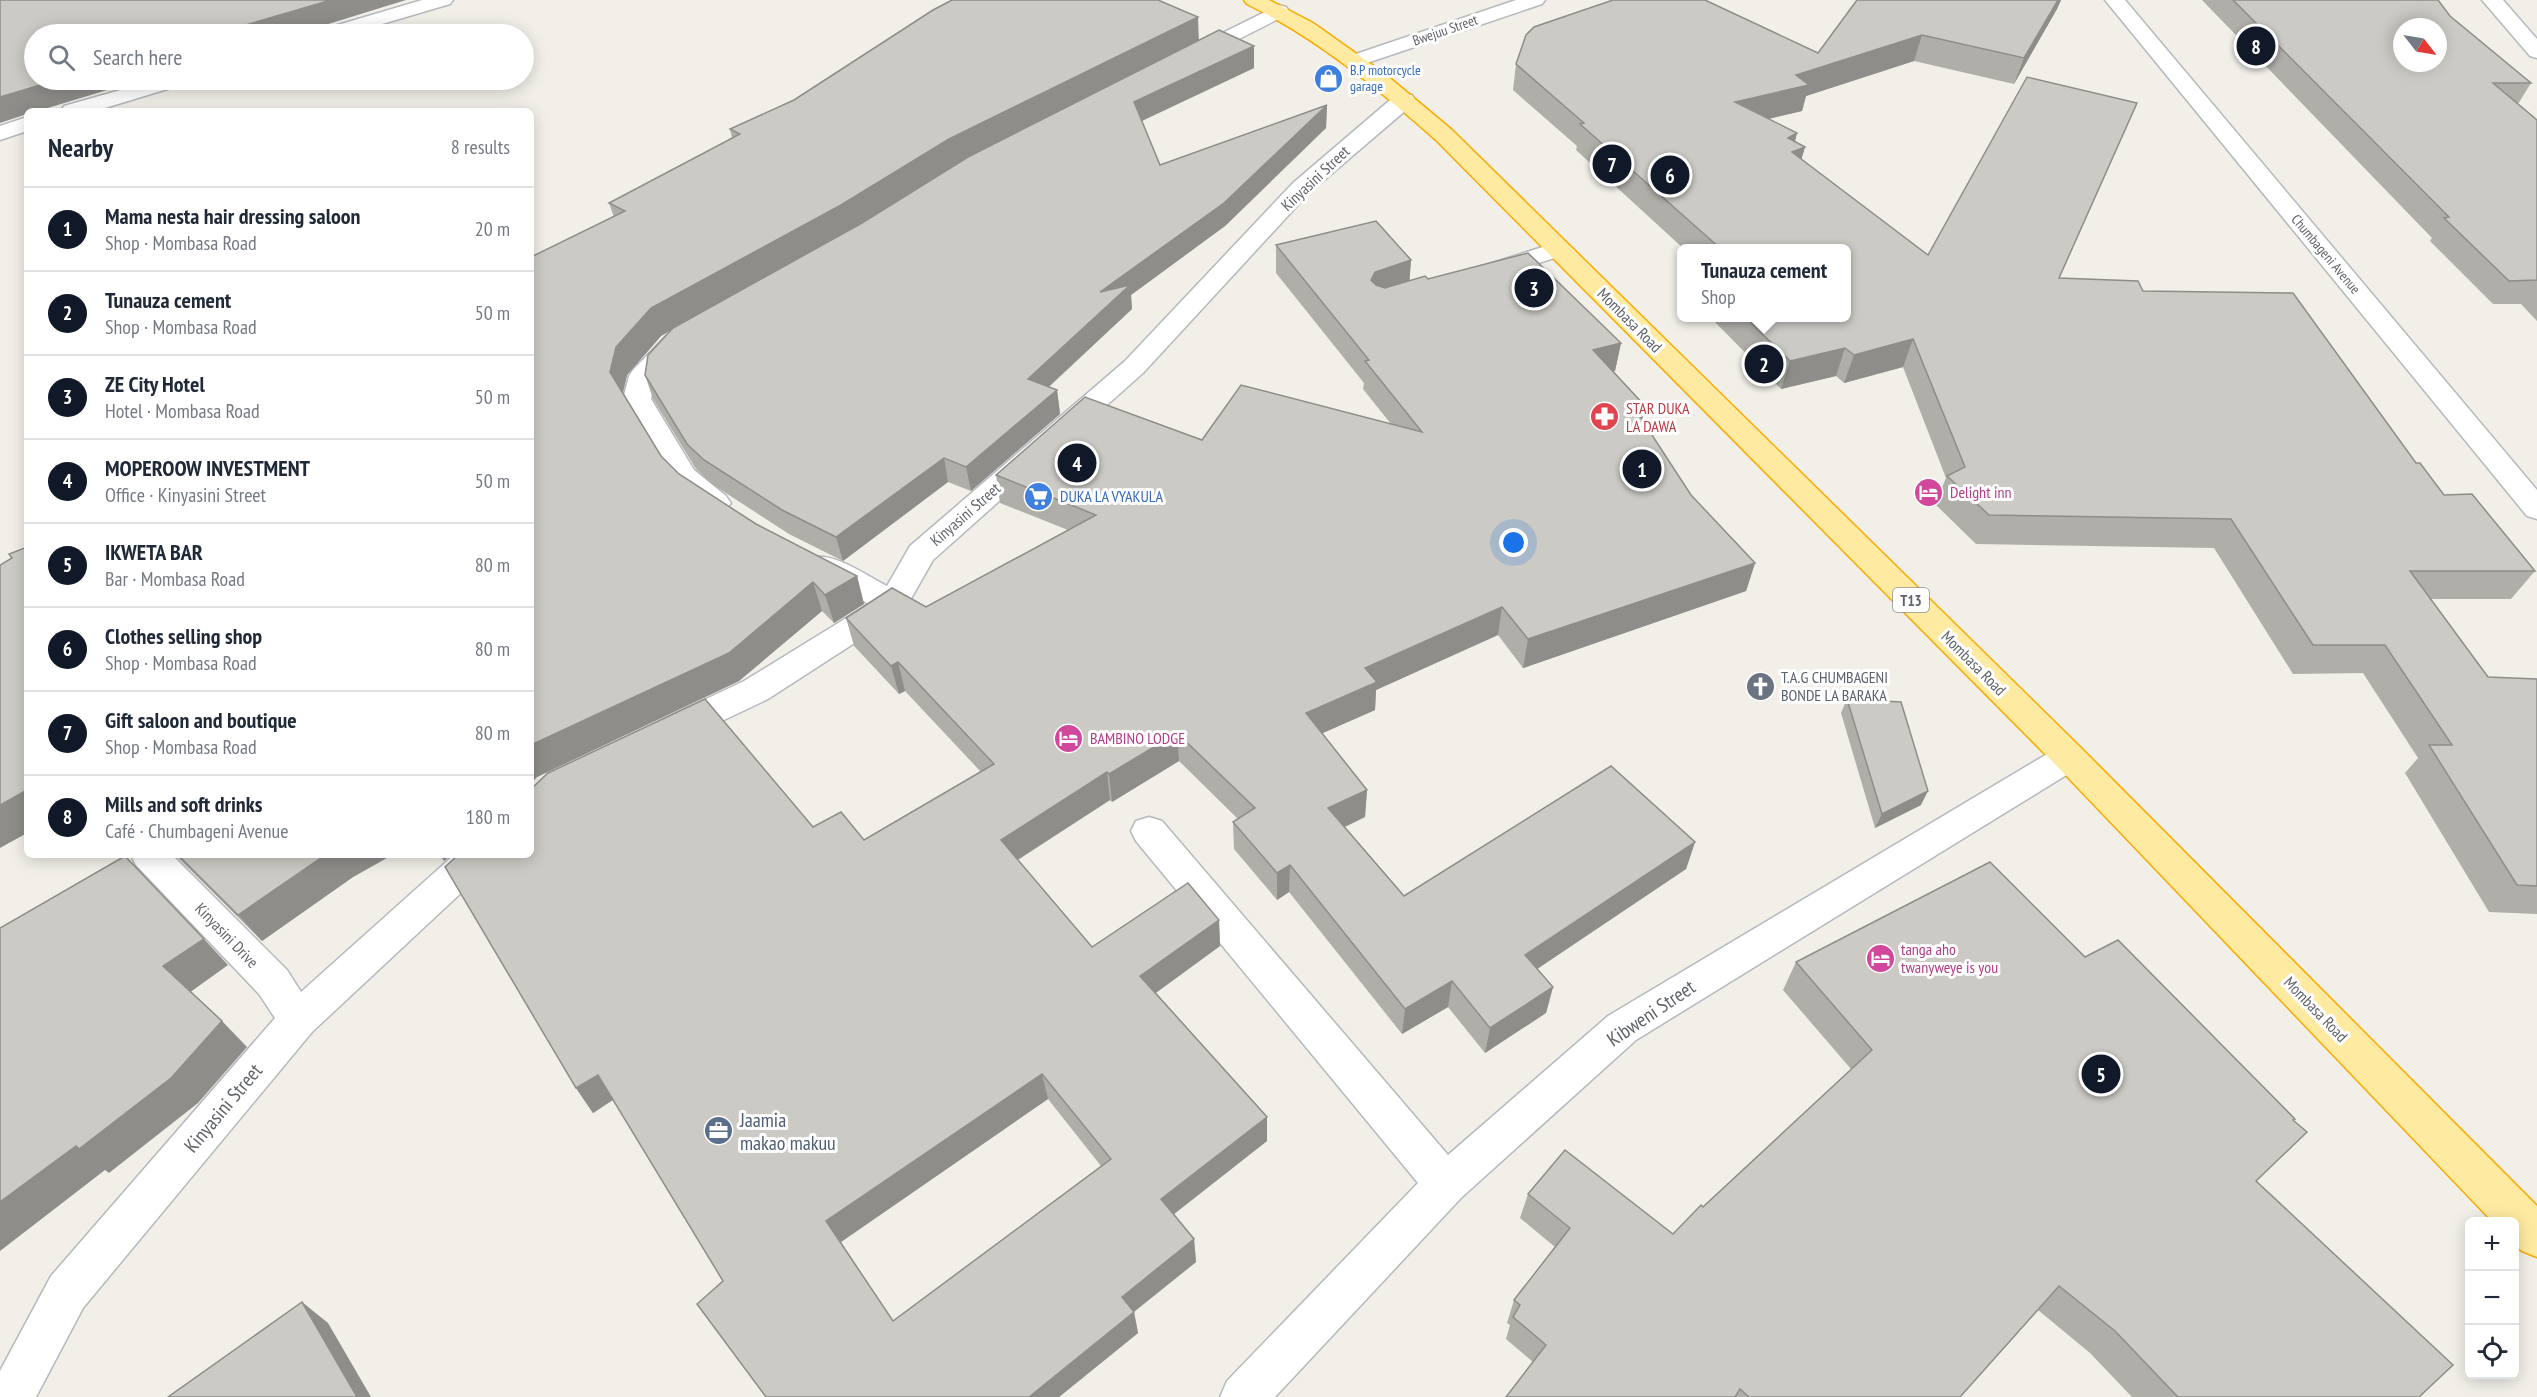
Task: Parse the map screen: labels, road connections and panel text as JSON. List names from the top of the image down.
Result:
{
  "streets": {
    "highway": ["Mombasa Road", "T13"],
    "street": [
      "Bwejuu Street",
      "Kinyasini Street",
      "Chumbageni Avenue",
      "Kinyasini Drive",
      "Kibweni Street"
    ]
  },
  "crossings": [
    ["Bwejuu Street", "Mombasa Road"],
    ["Kinyasini Street", "Mombasa Road"],
    ["Kinyasini Street", "Kinyasini Drive"],
    ["Mombasa Road", "Kibweni Street"]
  ],
  "places": {
    "shop": ["B.P motorcycle garage"],
    "pharmacy": ["STAR DUKA LA DAWA"],
    "hotel": ["Delight inn", "BAMBINO LODGE", "tanga aho twanyweye is you"],
    "supermarket": ["DUKA LA VYAKULA"],
    "church": ["T.A.G CHUMBAGENI BONDE LA BARAKA"],
    "office": ["Jaamia makao makuu"]
  },
  "north": "bottom right",
  "page": {
    "pins": [
      "8",
      "7",
      "6",
      "3",
      "2",
      "4",
      "1",
      "5"
    ],
    "search": "Search here",
    "heading": ["Nearby", "8 results"],
    "list": [
      {
        "mark": "1",
        "name": "Mama nesta hair dressing saloon",
        "note": "Shop · Mombasa Road",
        "value": "20 m"
      },
      {
        "mark": "2",
        "name": "Tunauza cement",
        "note": "Shop · Mombasa Road",
        "value": "50 m"
      },
      {
        "mark": "3",
        "name": "ZE City Hotel",
        "note": "Hotel · Mombasa Road",
        "value": "50 m"
      },
      {
        "mark": "4",
        "name": "MOPEROOW INVESTMENT",
        "note": "Office · Kinyasini Street",
        "value": "50 m"
      },
      {
        "mark": "5",
        "name": "IKWETA BAR",
        "note": "Bar · Mombasa Road",
        "value": "80 m"
      },
      {
        "mark": "6",
        "name": "Clothes selling shop",
        "note": "Shop · Mombasa Road",
        "value": "80 m"
      },
      {
        "mark": "7",
        "name": "Gift saloon and boutique",
        "note": "Shop · Mombasa Road",
        "value": "80 m"
      },
      {
        "mark": "8",
        "name": "Mills and soft drinks",
        "note": "Café · Chumbageni Avenue",
        "value": "180 m"
      }
    ],
    "popup": ["Tunauza cement", "Shop"],
    "map_buttons": ["+", "−"]
  }
}
